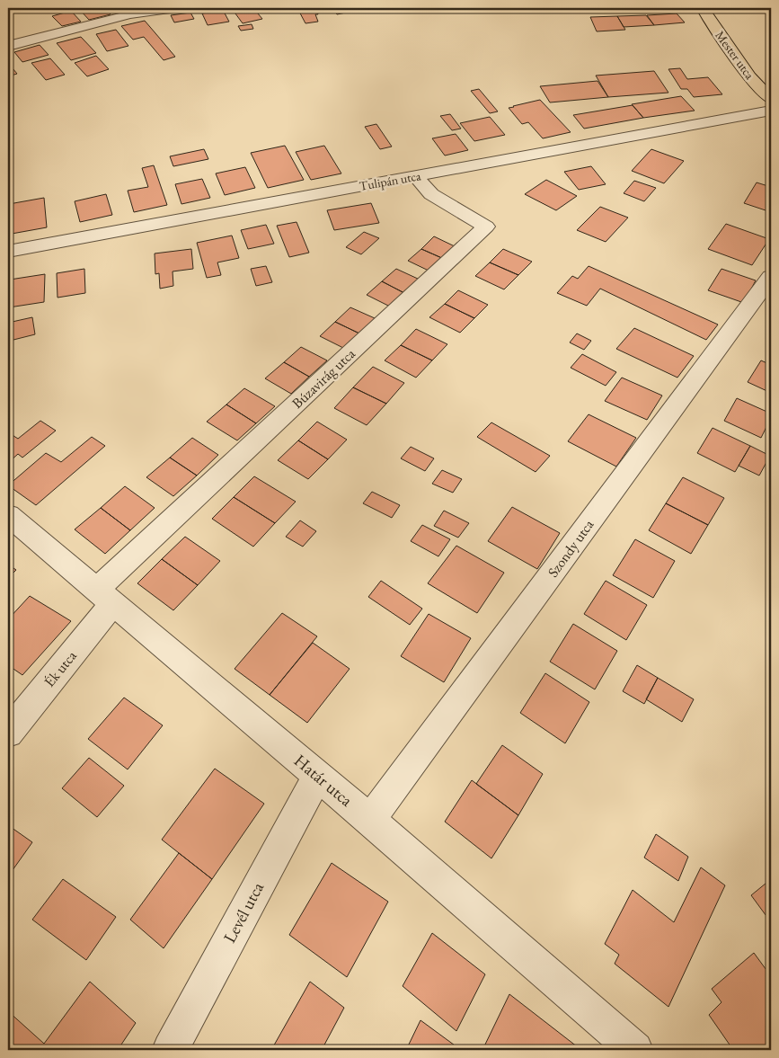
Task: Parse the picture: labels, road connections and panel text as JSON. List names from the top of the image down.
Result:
{
  "streets": {
    "main road": ["Mester utca"],
    "street": [
      "Tulipán utca",
      "Búzavirág utca",
      "Szondy utca",
      "Ék utca",
      "Határ utca",
      "Levél utca"
    ]
  },
  "crossings": [
    ["Tulipán utca", "Búzavirág utca"],
    ["Búzavirág utca", "Ék utca"],
    ["Búzavirág utca", "Határ utca"],
    ["Szondy utca", "Határ utca"],
    ["Ék utca", "Határ utca"],
    ["Határ utca", "Levél utca"]
  ]
}
